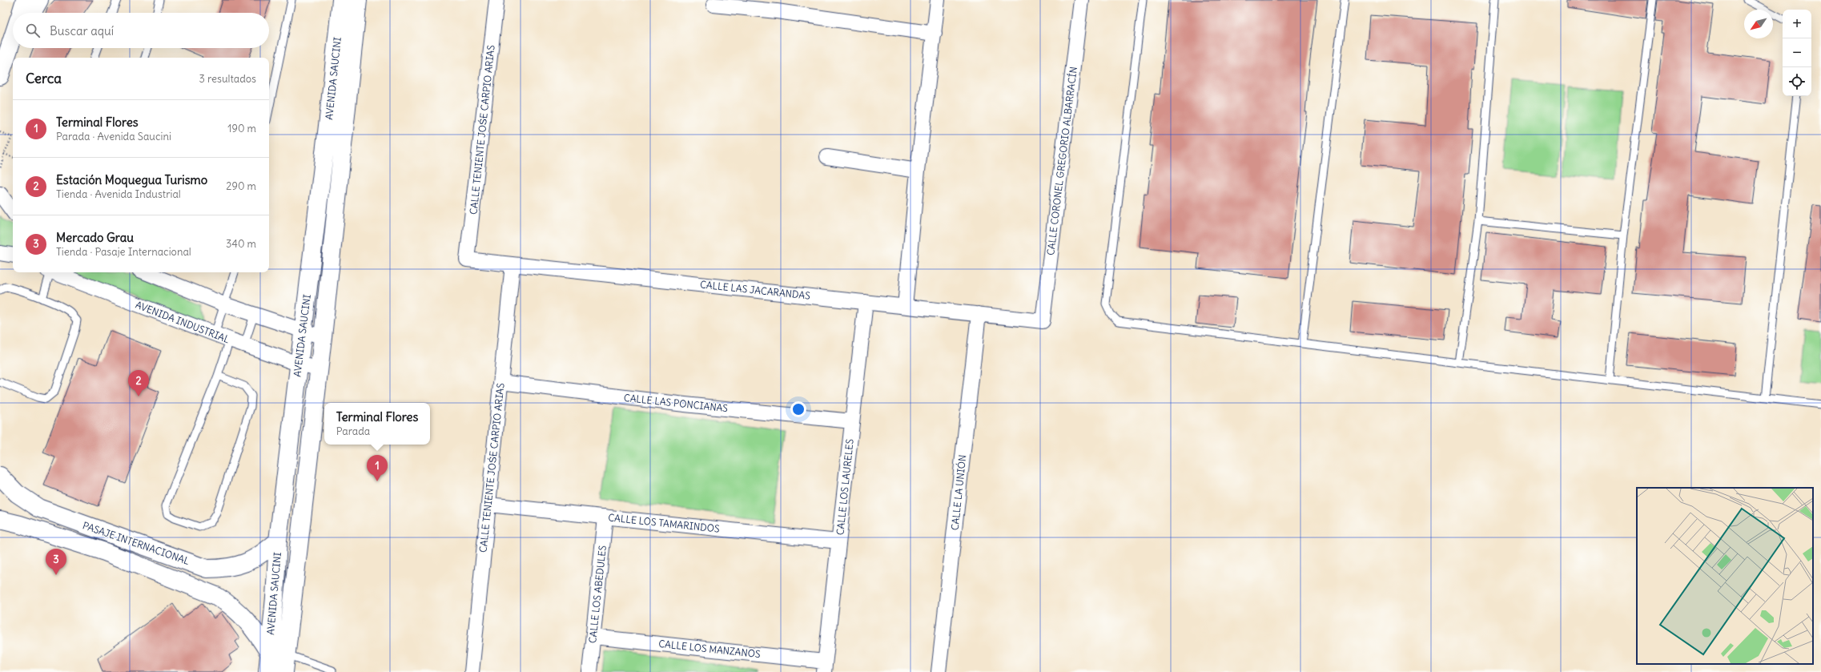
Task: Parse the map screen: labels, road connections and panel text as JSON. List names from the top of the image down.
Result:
{
  "streets": {
    "main road": ["AVENIDA SAUCINI", "PASAJE INTERNACIONAL"],
    "street": [
      "CALLE TENIENTE JOŚE CARPIO ARIAS",
      "CALLE CORONEL GREGORIO ALBARRACÍN",
      "CALLE LAS JACARANDAS",
      "AVENIDA INDUSTRIAL",
      "CALLE LAS PONCIANAS",
      "CALLE LOS LAURELES",
      "CALLE LA UNIÓN",
      "CALLE LOS TAMARINDOS",
      "CALLE LOS ABEDULES",
      "CALLE LOS MANZANOS"
    ]
  },
  "crossings": [
    ["AVENIDA SAUCINI", "AVENIDA INDUSTRIAL"],
    ["AVENIDA SAUCINI", "PASAJE INTERNACIONAL"],
    ["CALLE TENIENTE JOŚE CARPIO ARIAS", "CALLE LAS JACARANDAS"],
    ["CALLE TENIENTE JOŚE CARPIO ARIAS", "CALLE LAS PONCIANAS"],
    ["CALLE TENIENTE JOŚE CARPIO ARIAS", "CALLE LOS TAMARINDOS"],
    ["CALLE CORONEL GREGORIO ALBARRACÍN", "CALLE LAS JACARANDAS"],
    ["CALLE LAS JACARANDAS", "CALLE LOS LAURELES"],
    ["CALLE LAS JACARANDAS", "CALLE LA UNIÓN"],
    ["CALLE LAS PONCIANAS", "CALLE LOS LAURELES"],
    ["CALLE LOS LAURELES", "CALLE LOS TAMARINDOS"],
    ["CALLE LOS LAURELES", "CALLE LOS MANZANOS"],
    ["CALLE LOS TAMARINDOS", "CALLE LOS ABEDULES"],
    ["CALLE LOS ABEDULES", "CALLE LOS MANZANOS"]
  ],
  "north": "bottom left",
  "page": {
    "map_buttons": ["+", "−"],
    "search": "Buscar aquí",
    "heading": ["Cerca", "3 resultados"],
    "list": [
      {
        "mark": "1",
        "name": "Terminal Flores",
        "note": "Parada · Avenida Saucini",
        "value": "190 m"
      },
      {
        "mark": "2",
        "name": "Estación Moquegua Turismo",
        "note": "Tienda · Avenida Industrial",
        "value": "290 m"
      },
      {
        "mark": "3",
        "name": "Mercado Grau",
        "note": "Tienda · Pasaje Internacional",
        "value": "340 m"
      }
    ],
    "pins": ["2", "1", "3"],
    "popup": ["Terminal Flores", "Parada"]
  }
}
